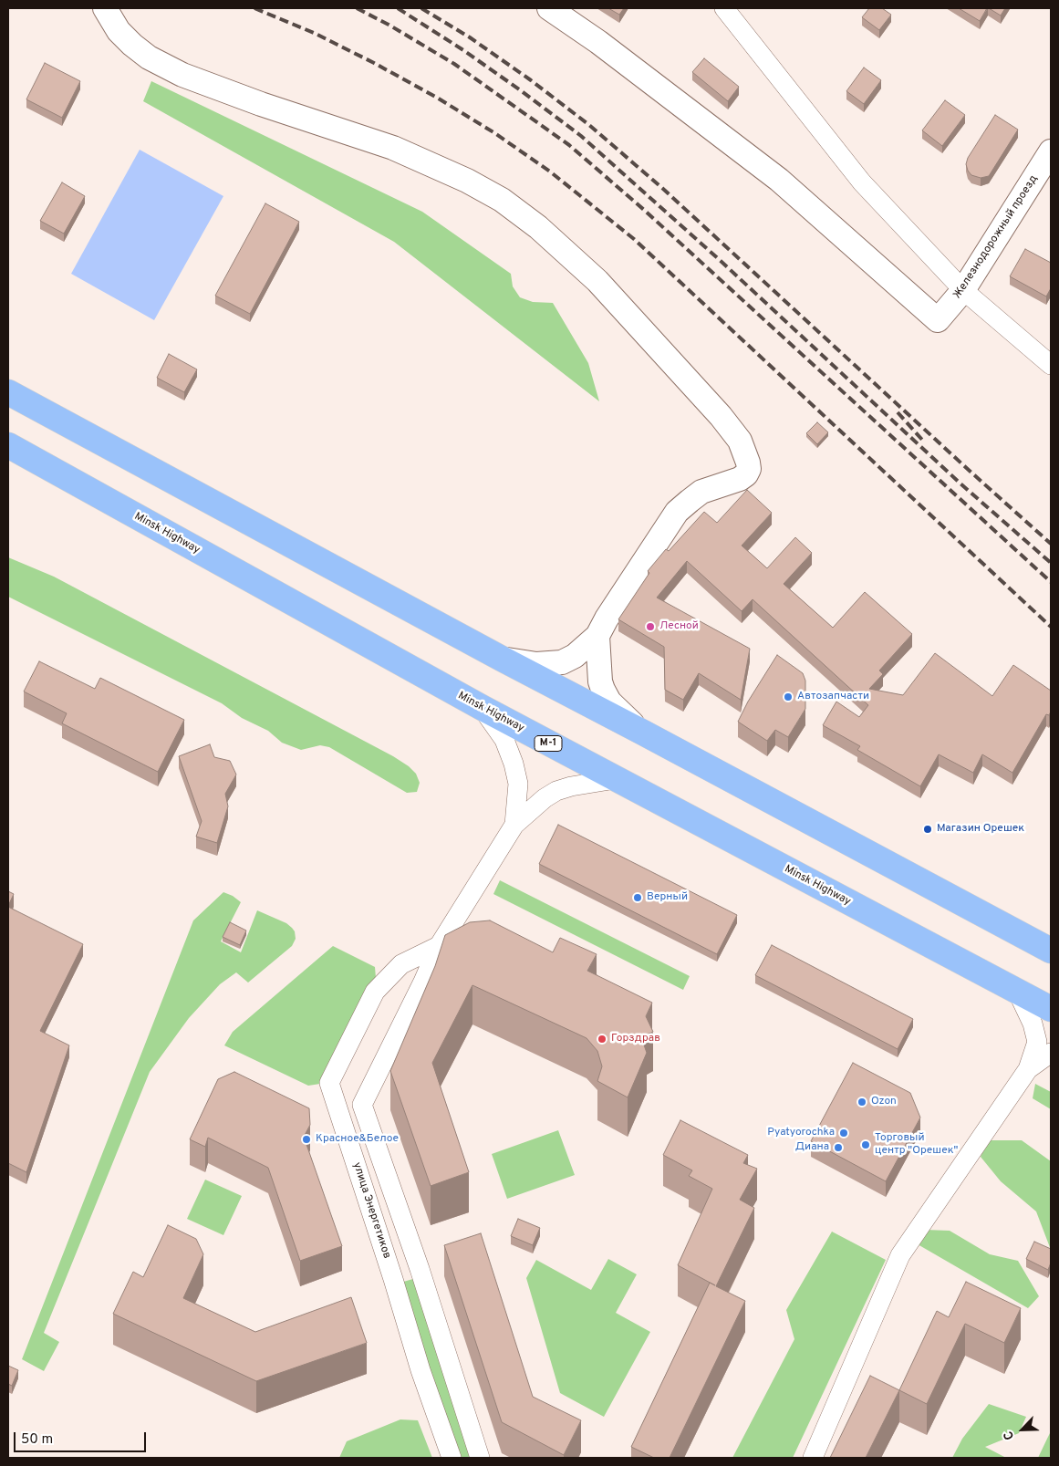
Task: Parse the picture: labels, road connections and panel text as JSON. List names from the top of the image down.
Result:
{
  "streets": {
    "highway": ["Minsk Highway", "М-1"],
    "street": ["Железнодорожный проезд", "улица Энергетиков"]
  },
  "places": [
    "Лесной",
    "Автозапчасти",
    "Магазин Орешек",
    "Верный",
    "Горздрав",
    "Ozon",
    "Pyatyorochka",
    "Красное&Белое",
    "Торговый центр \"Орешек\"",
    "Диана"
  ],
  "scale_bar": "50 m",
  "north": "bottom left"
}
